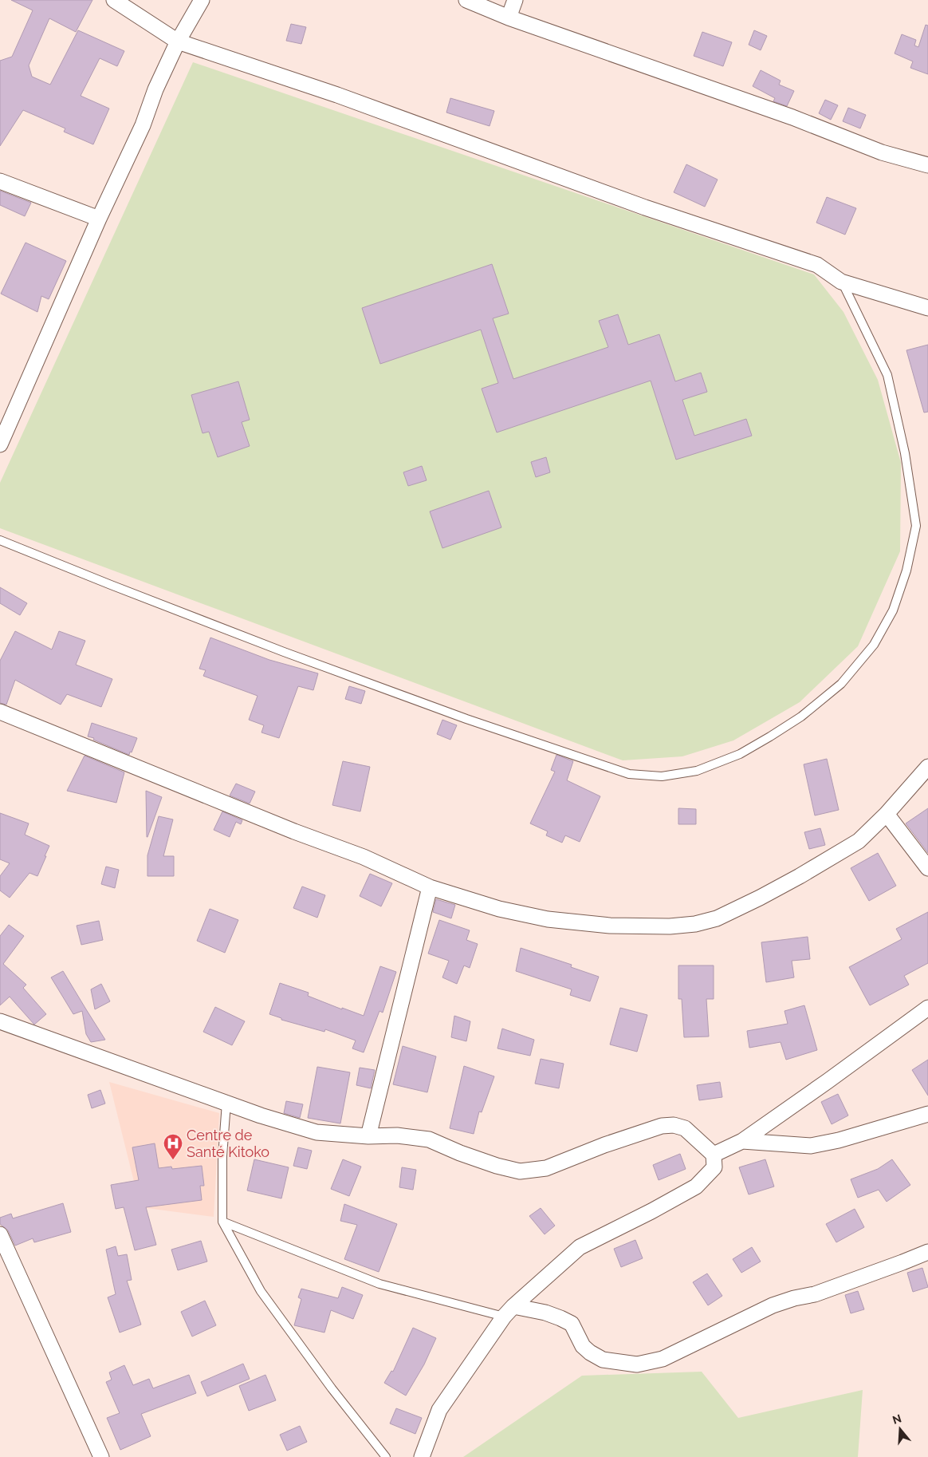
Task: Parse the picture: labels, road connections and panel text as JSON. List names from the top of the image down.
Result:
{
  "places": {
    "hospital": ["Centre de Santé Kitoko"]
  },
  "north": "top"
}
